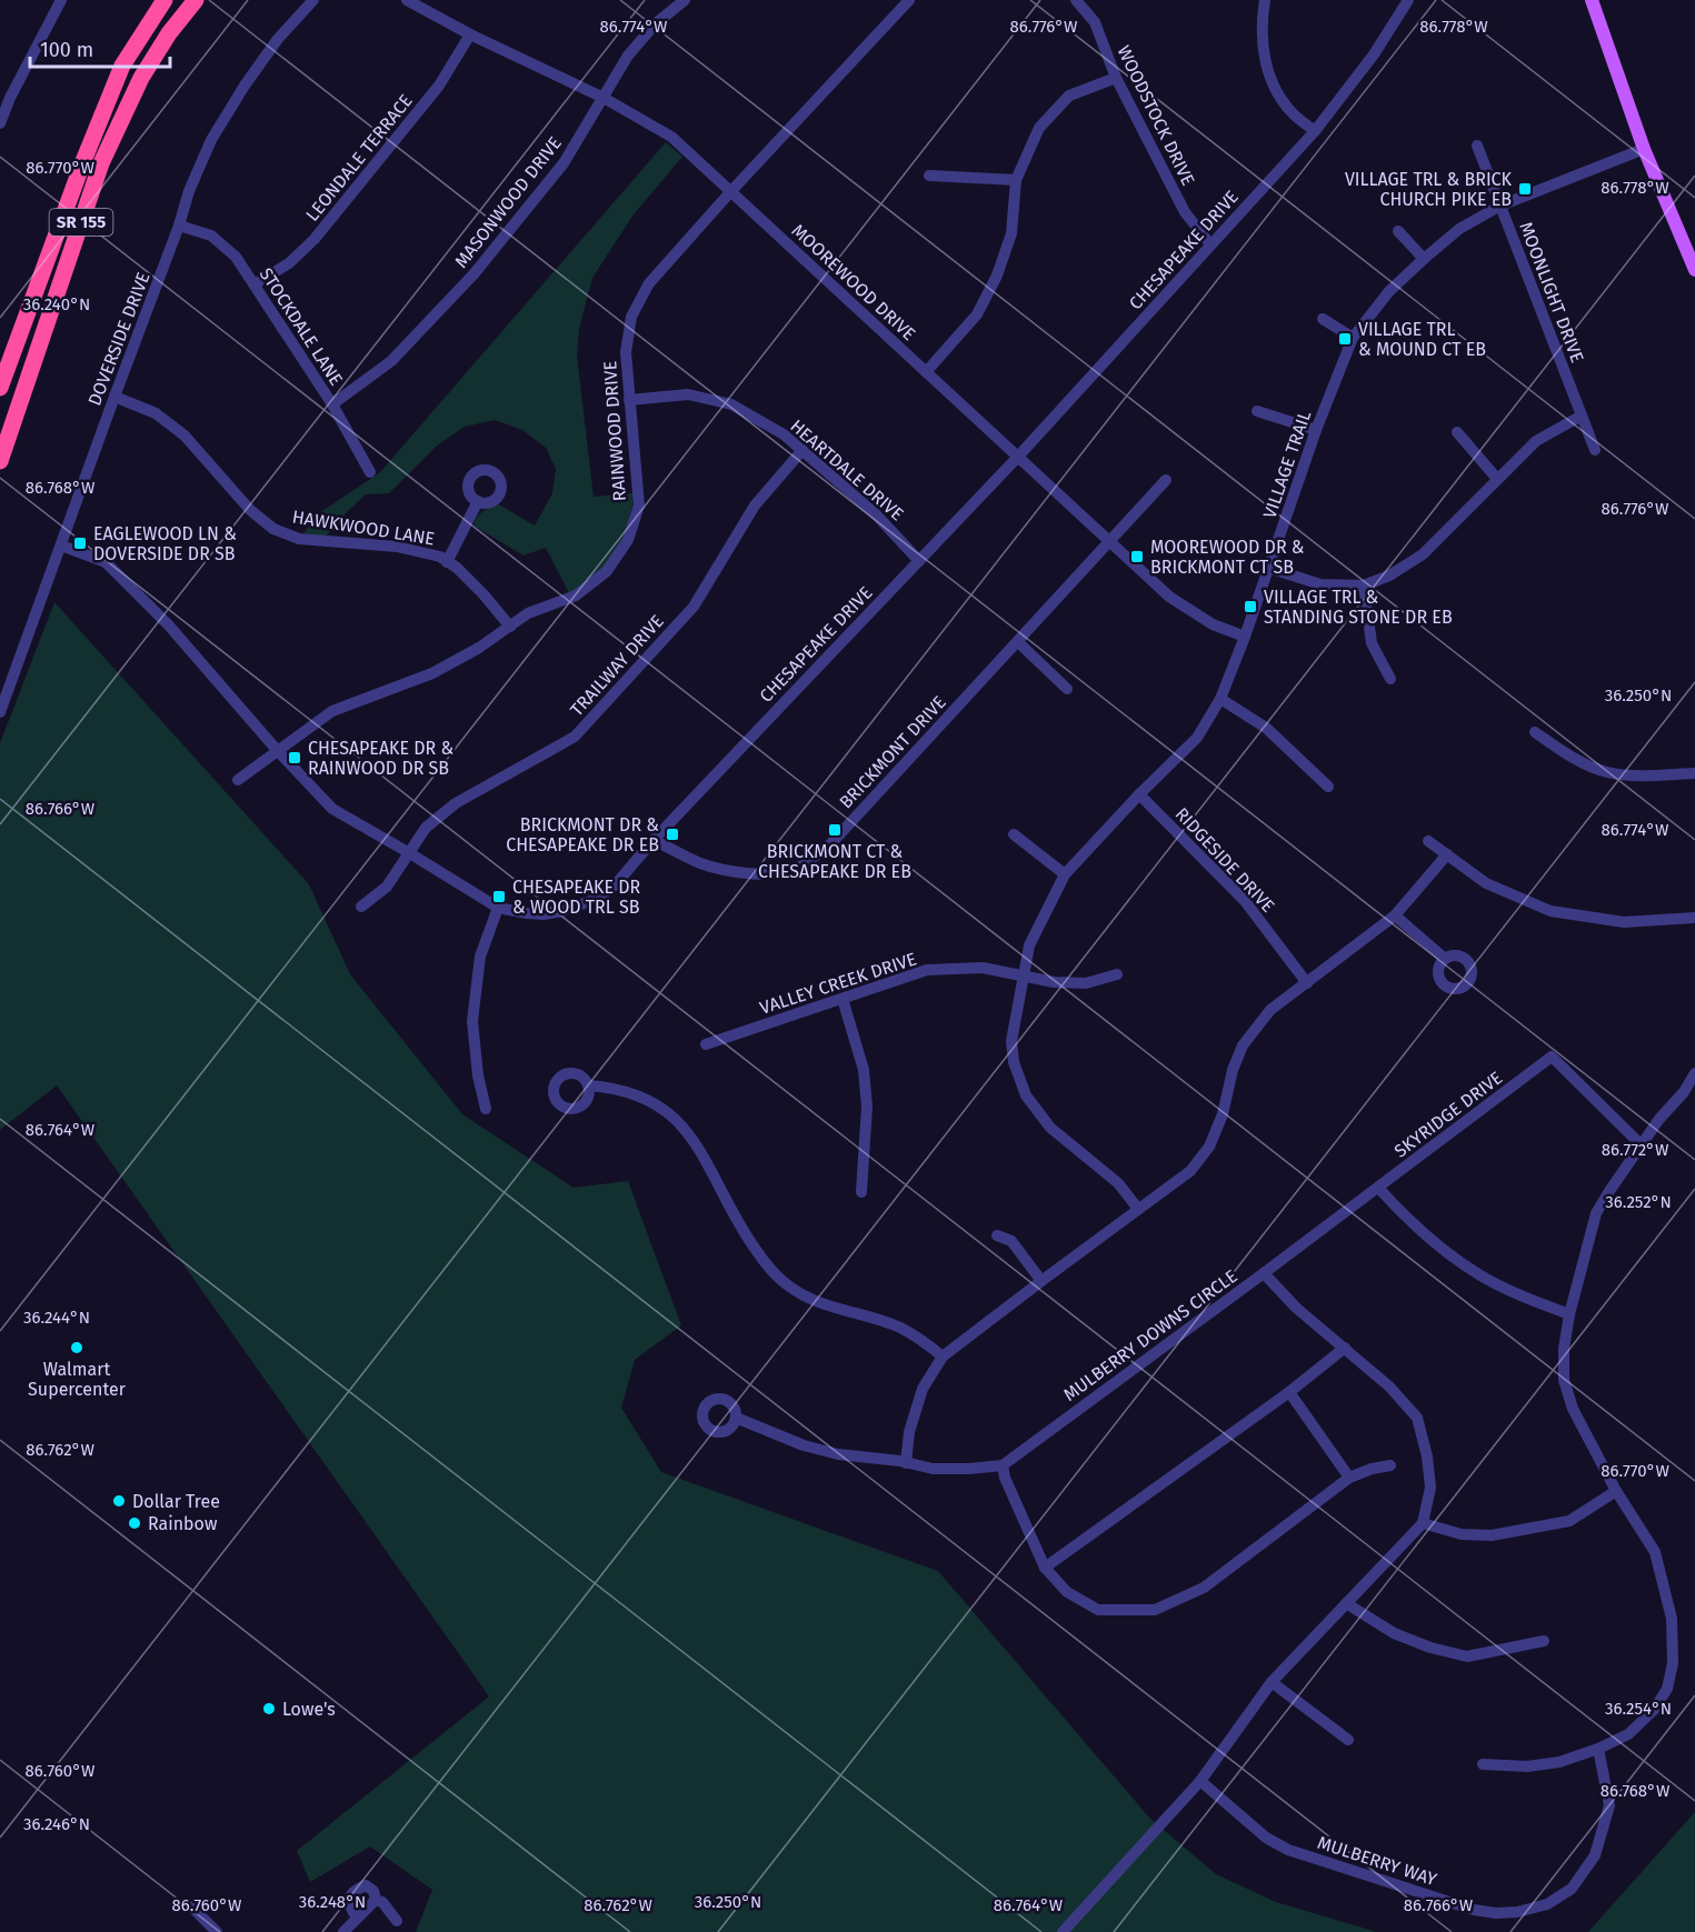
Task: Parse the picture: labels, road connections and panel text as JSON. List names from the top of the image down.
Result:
{
  "streets": {
    "highway": ["SR 155"],
    "street": [
      "WOODSTOCK DRIVE",
      "LEONDALE TERRACE",
      "MASONWOOD DRIVE",
      "CHESAPEAKE DRIVE",
      "MOOREWOOD DRIVE",
      "MOONLIGHT DRIVE",
      "STOCKDALE LANE",
      "DOVERSIDE DRIVE",
      "RAINWOOD DRIVE",
      "VILLAGE TRAIL",
      "HEARTDALE DRIVE",
      "HAWKWOOD LANE",
      "TRAILWAY DRIVE",
      "BRICKMONT DRIVE",
      "RIDGESIDE DRIVE",
      "VALLEY CREEK DRIVE",
      "SKYRIDGE DRIVE",
      "MULBERRY DOWNS CIRCLE",
      "MULBERRY WAY"
    ]
  },
  "crossings": [
    ["WOODSTOCK DRIVE", "CHESAPEAKE DRIVE"],
    ["LEONDALE TERRACE", "MOOREWOOD DRIVE"],
    ["LEONDALE TERRACE", "STOCKDALE LANE"],
    ["MASONWOOD DRIVE", "MOOREWOOD DRIVE"],
    ["MASONWOOD DRIVE", "STOCKDALE LANE"],
    ["CHESAPEAKE DRIVE", "MOOREWOOD DRIVE"],
    ["CHESAPEAKE DRIVE", "DOVERSIDE DRIVE"],
    ["CHESAPEAKE DRIVE", "RAINWOOD DRIVE"],
    ["CHESAPEAKE DRIVE", "HEARTDALE DRIVE"],
    ["CHESAPEAKE DRIVE", "TRAILWAY DRIVE"],
    ["CHESAPEAKE DRIVE", "BRICKMONT DRIVE"],
    ["MOOREWOOD DRIVE", "RAINWOOD DRIVE"],
    ["MOOREWOOD DRIVE", "VILLAGE TRAIL"],
    ["MOOREWOOD DRIVE", "BRICKMONT DRIVE"],
    ["MOONLIGHT DRIVE", "VILLAGE TRAIL"],
    ["STOCKDALE LANE", "DOVERSIDE DRIVE"],
    ["DOVERSIDE DRIVE", "HAWKWOOD LANE"],
    ["RAINWOOD DRIVE", "HEARTDALE DRIVE"],
    ["RAINWOOD DRIVE", "HAWKWOOD LANE"],
    ["VILLAGE TRAIL", "RIDGESIDE DRIVE"],
    ["VILLAGE TRAIL", "VALLEY CREEK DRIVE"],
    ["HEARTDALE DRIVE", "TRAILWAY DRIVE"],
    ["SKYRIDGE DRIVE", "MULBERRY DOWNS CIRCLE"]
  ],
  "places": {
    "transit": [
      "VILLAGE TRL & BRICK CHURCH PIKE EB",
      "VILLAGE TRL & MOUND CT EB",
      "EAGLEWOOD LN & DOVERSIDE DR SB",
      "MOOREWOOD DR & BRICKMONT CT SB",
      "VILLAGE TRL & STANDING STONE DR EB",
      "CHESAPEAKE DR & RAINWOOD DR SB",
      "BRICKMONT CT & CHESAPEAKE DR EB",
      "BRICKMONT DR & CHESAPEAKE DR EB",
      "CHESAPEAKE DR & WOOD TRL SB"
    ],
    "other": [
      "Walmart Supercenter",
      "Dollar Tree",
      "Rainbow",
      "Lowe's"
    ]
  },
  "scale_bar": "100 m",
  "coordinates": [
    "86.774°W",
    "86.776°W",
    "86.778°W",
    "86.770°W",
    "36.240°N",
    "86.768°W",
    "36.250°N",
    "86.766°W",
    "86.764°W",
    "86.772°W",
    "36.252°N",
    "36.244°N",
    "86.762°W",
    "36.254°N",
    "86.760°W",
    "36.246°N",
    "36.248°N"
  ]
}
